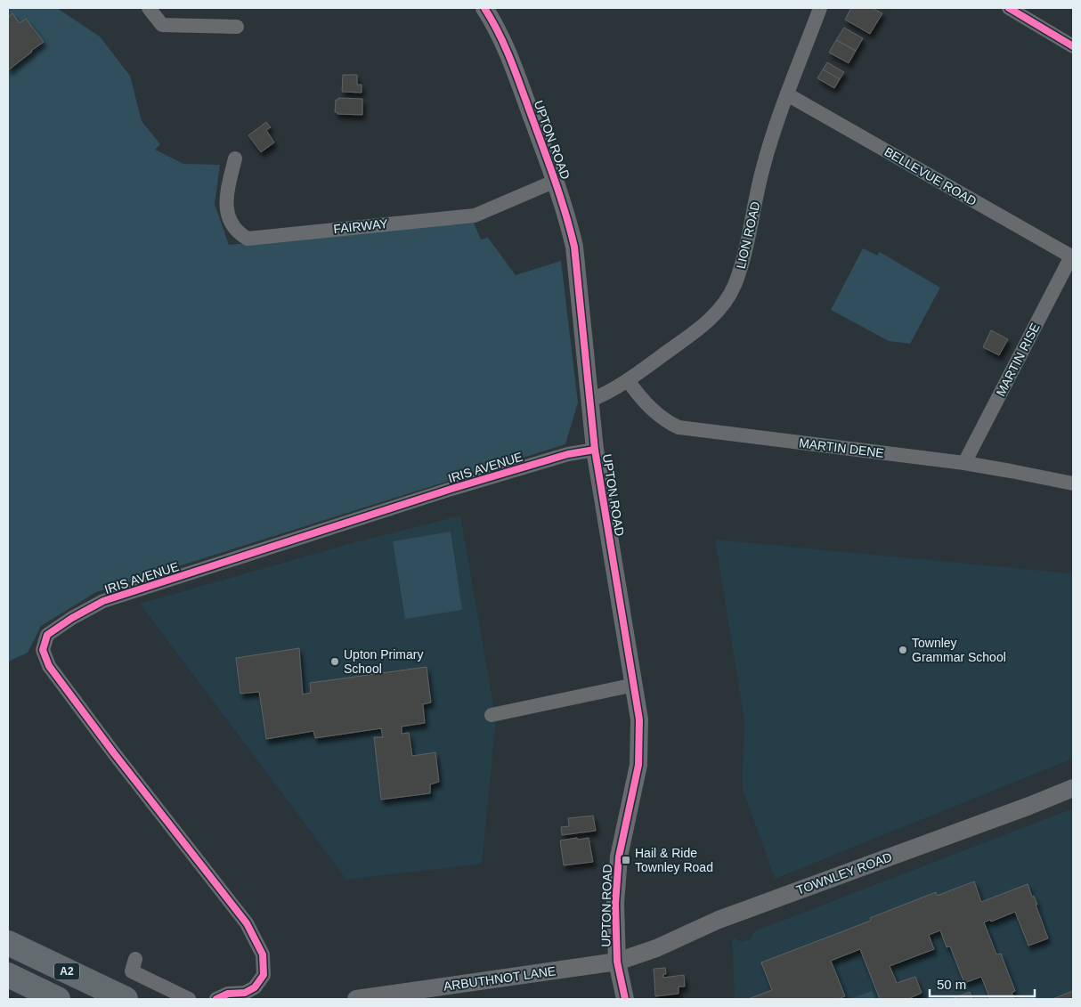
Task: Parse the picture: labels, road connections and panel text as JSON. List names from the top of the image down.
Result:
{
  "streets": {
    "highway": ["A2"],
    "street": [
      "UPTON ROAD",
      "BELLEVUE ROAD",
      "FAIRWAY",
      "LION ROAD",
      "MARTIN RISE",
      "MARTIN DENE",
      "IRIS AVENUE",
      "TOWNLEY ROAD",
      "ARBUTHNOT LANE"
    ]
  },
  "crossings": [
    ["UPTON ROAD", "FAIRWAY"],
    ["UPTON ROAD", "LION ROAD"],
    ["UPTON ROAD", "IRIS AVENUE"],
    ["UPTON ROAD", "TOWNLEY ROAD"],
    ["UPTON ROAD", "ARBUTHNOT LANE"],
    ["BELLEVUE ROAD", "LION ROAD"],
    ["BELLEVUE ROAD", "MARTIN RISE"],
    ["LION ROAD", "MARTIN DENE"],
    ["MARTIN RISE", "MARTIN DENE"],
    ["TOWNLEY ROAD", "ARBUTHNOT LANE"]
  ],
  "places": {
    "other": ["Townley Grammar School", "Upton Primary School"],
    "transit": ["Hail & Ride Townley Road"]
  },
  "scale_bar": "50 m"
}
